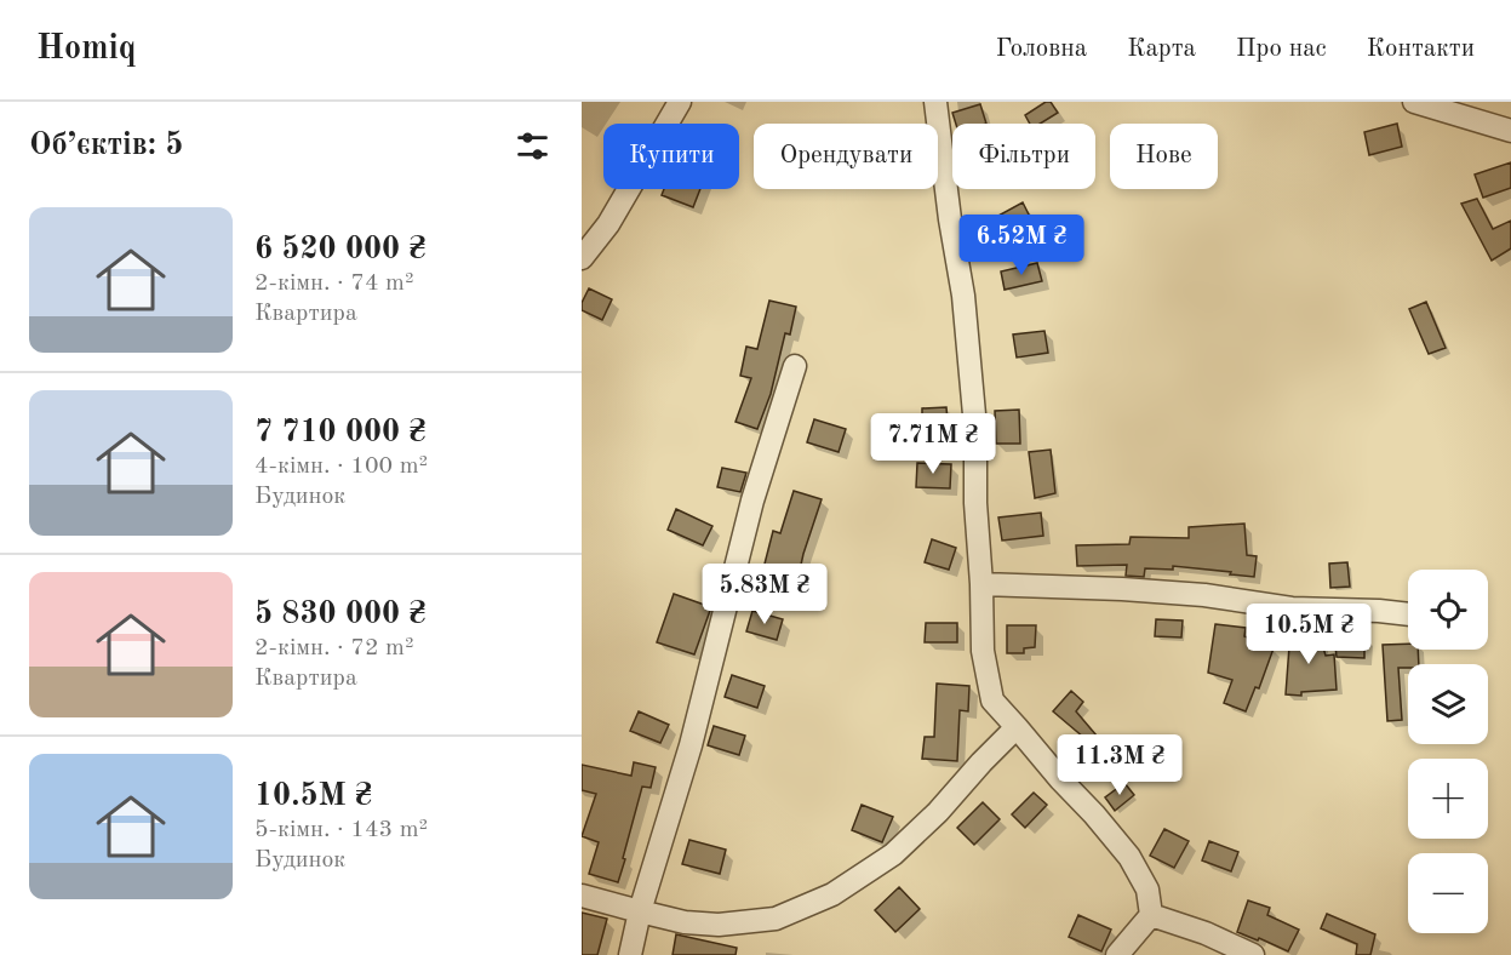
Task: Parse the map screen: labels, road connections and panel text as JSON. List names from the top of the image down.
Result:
{
  "page": {
    "header": "Homiq",
    "nav": [
      "Головна",
      "Карта",
      "Про нас",
      "Контакти"
    ],
    "heading": "Об’єктів: 5",
    "chip": [
      "Купити",
      "Орендувати",
      "Фільтри",
      "Нове"
    ],
    "list": [
      {
        "name": "6 520 000 ₴",
        "note": "2-кімн. · 74 m² · Квартира"
      },
      {
        "name": "7 710 000 ₴",
        "note": "4-кімн. · 100 m² · Будинок"
      },
      {
        "name": "5 830 000 ₴",
        "note": "2-кімн. · 72 m² · Квартира"
      },
      {
        "name": "10.5M ₴",
        "note": "5-кімн. · 143 m² · Будинок"
      }
    ],
    "price": [
      "6.52M ₴",
      "7.71M ₴",
      "5.83M ₴",
      "10.5M ₴",
      "11.3M ₴"
    ],
    "map_buttons": ["+", "−"]
  }
}
